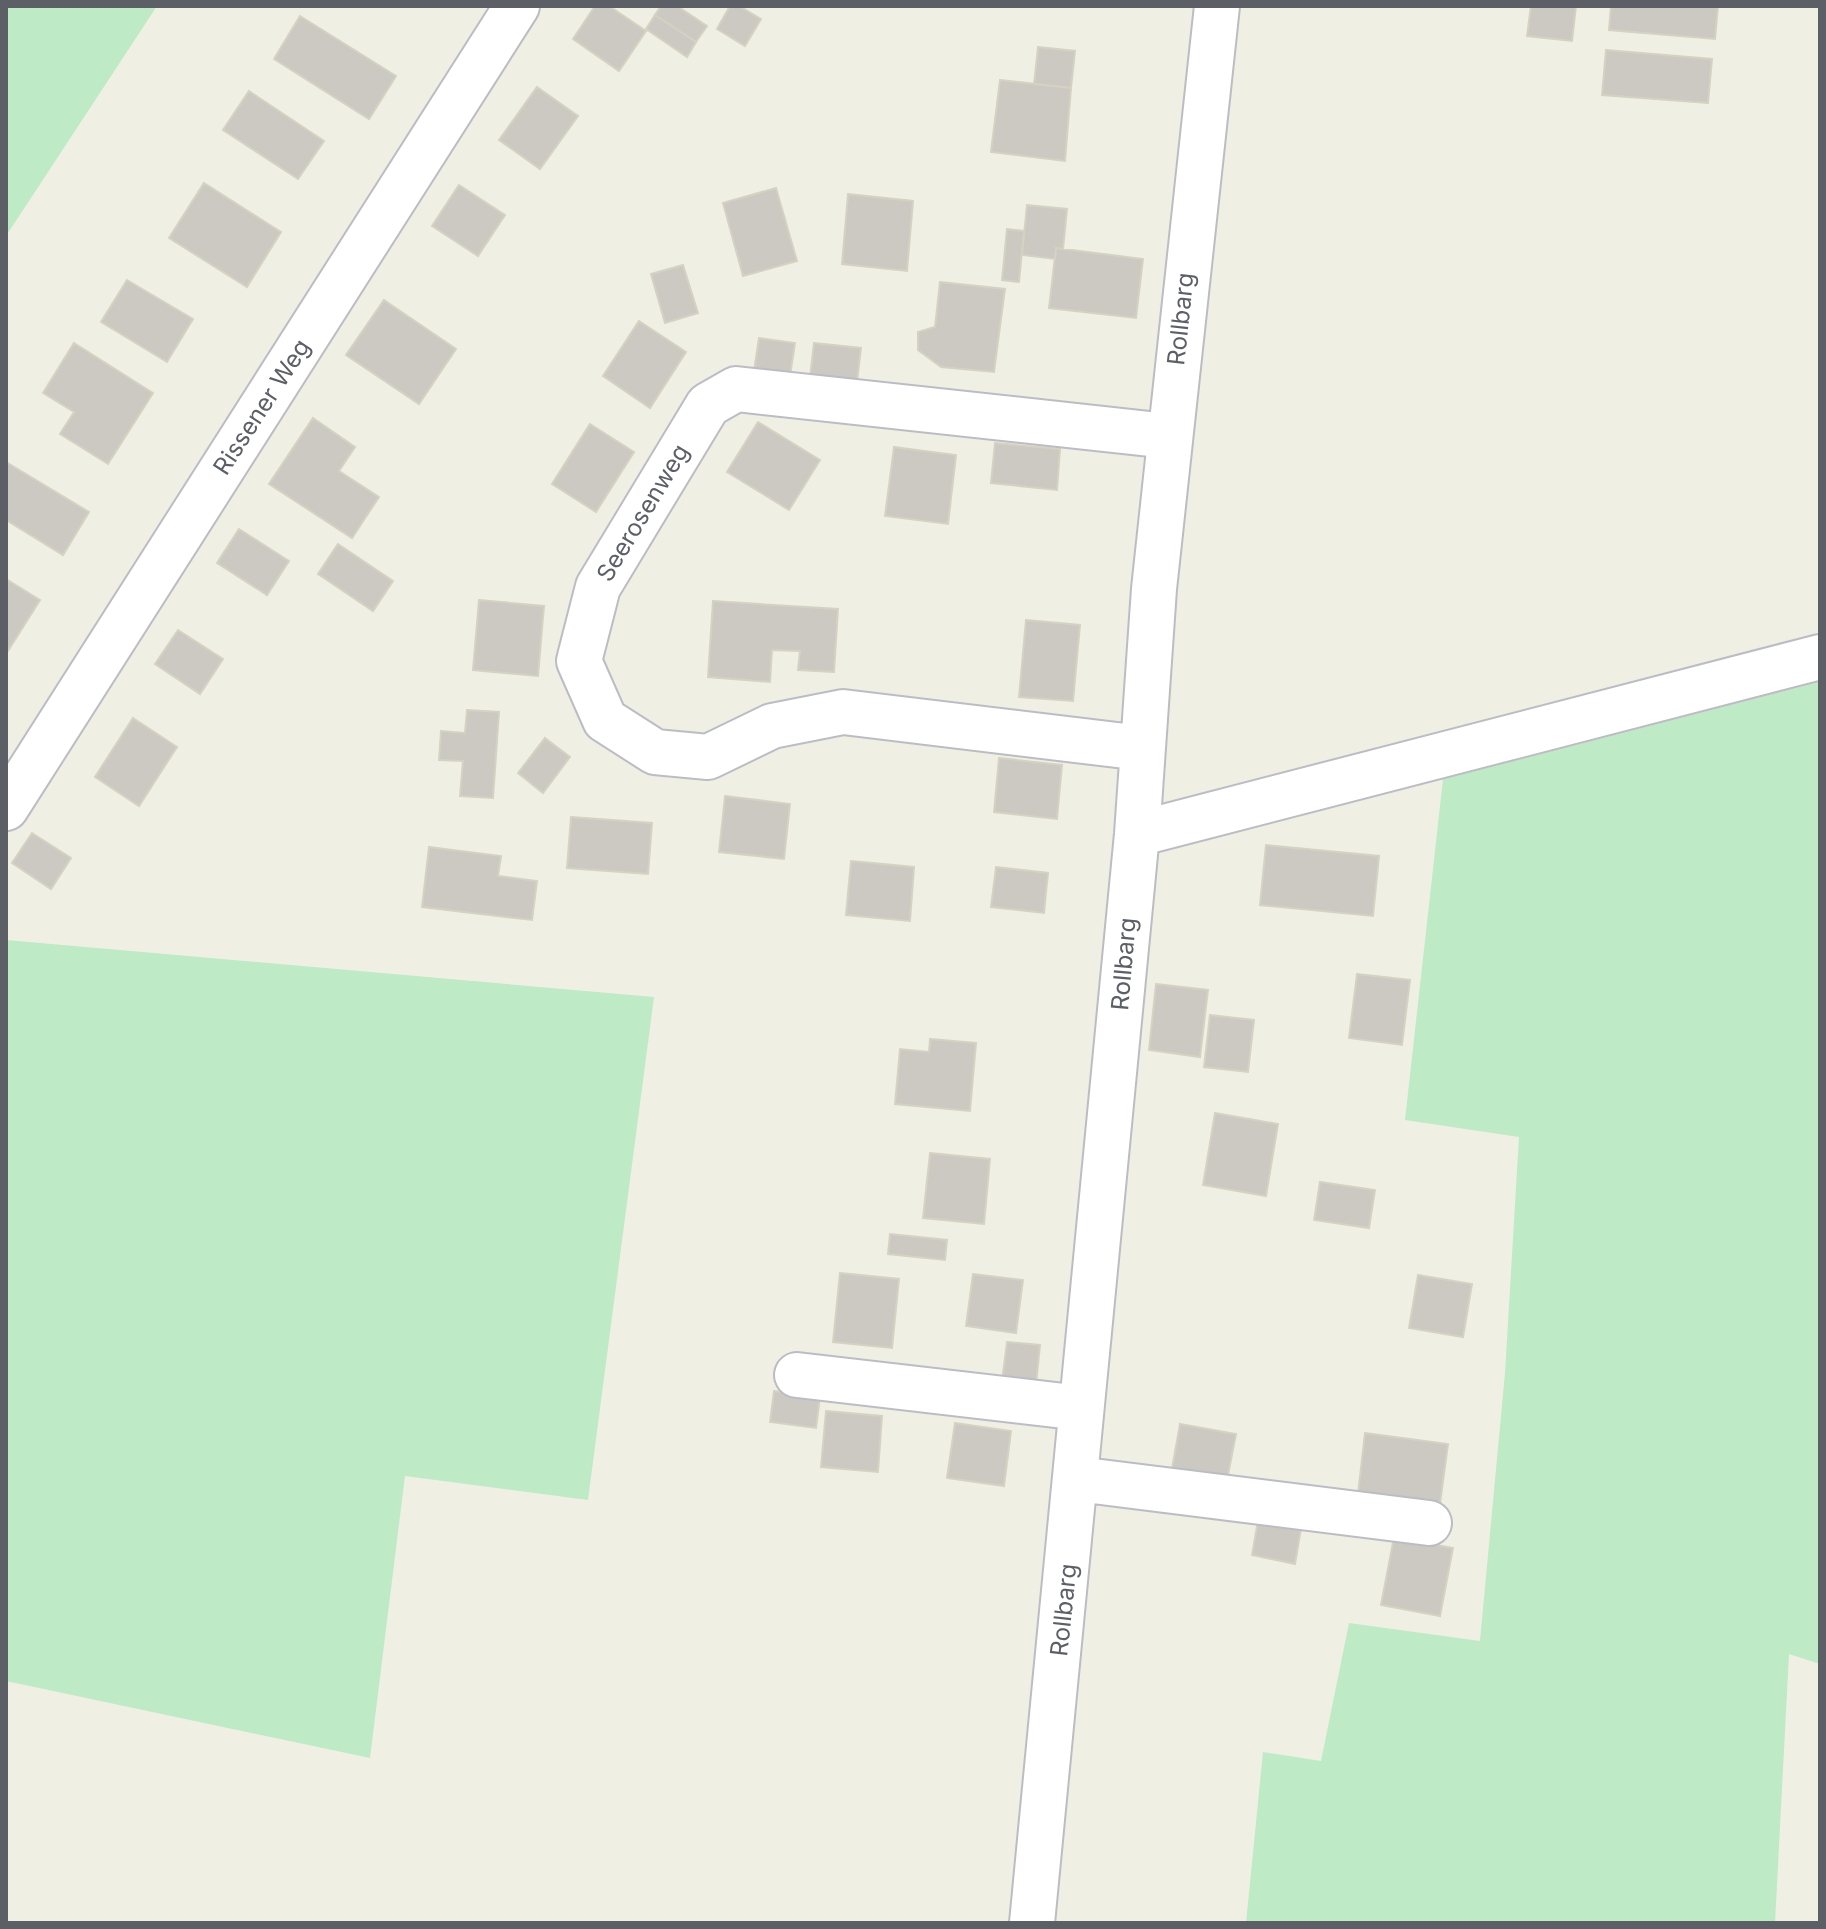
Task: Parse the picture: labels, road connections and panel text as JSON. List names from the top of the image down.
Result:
{
  "streets": {
    "street": ["Rollbarg", "Rissener Weg", "Seerosenweg"]
  },
  "crossings": [
    ["Rollbarg", "Seerosenweg"]
  ]
}
